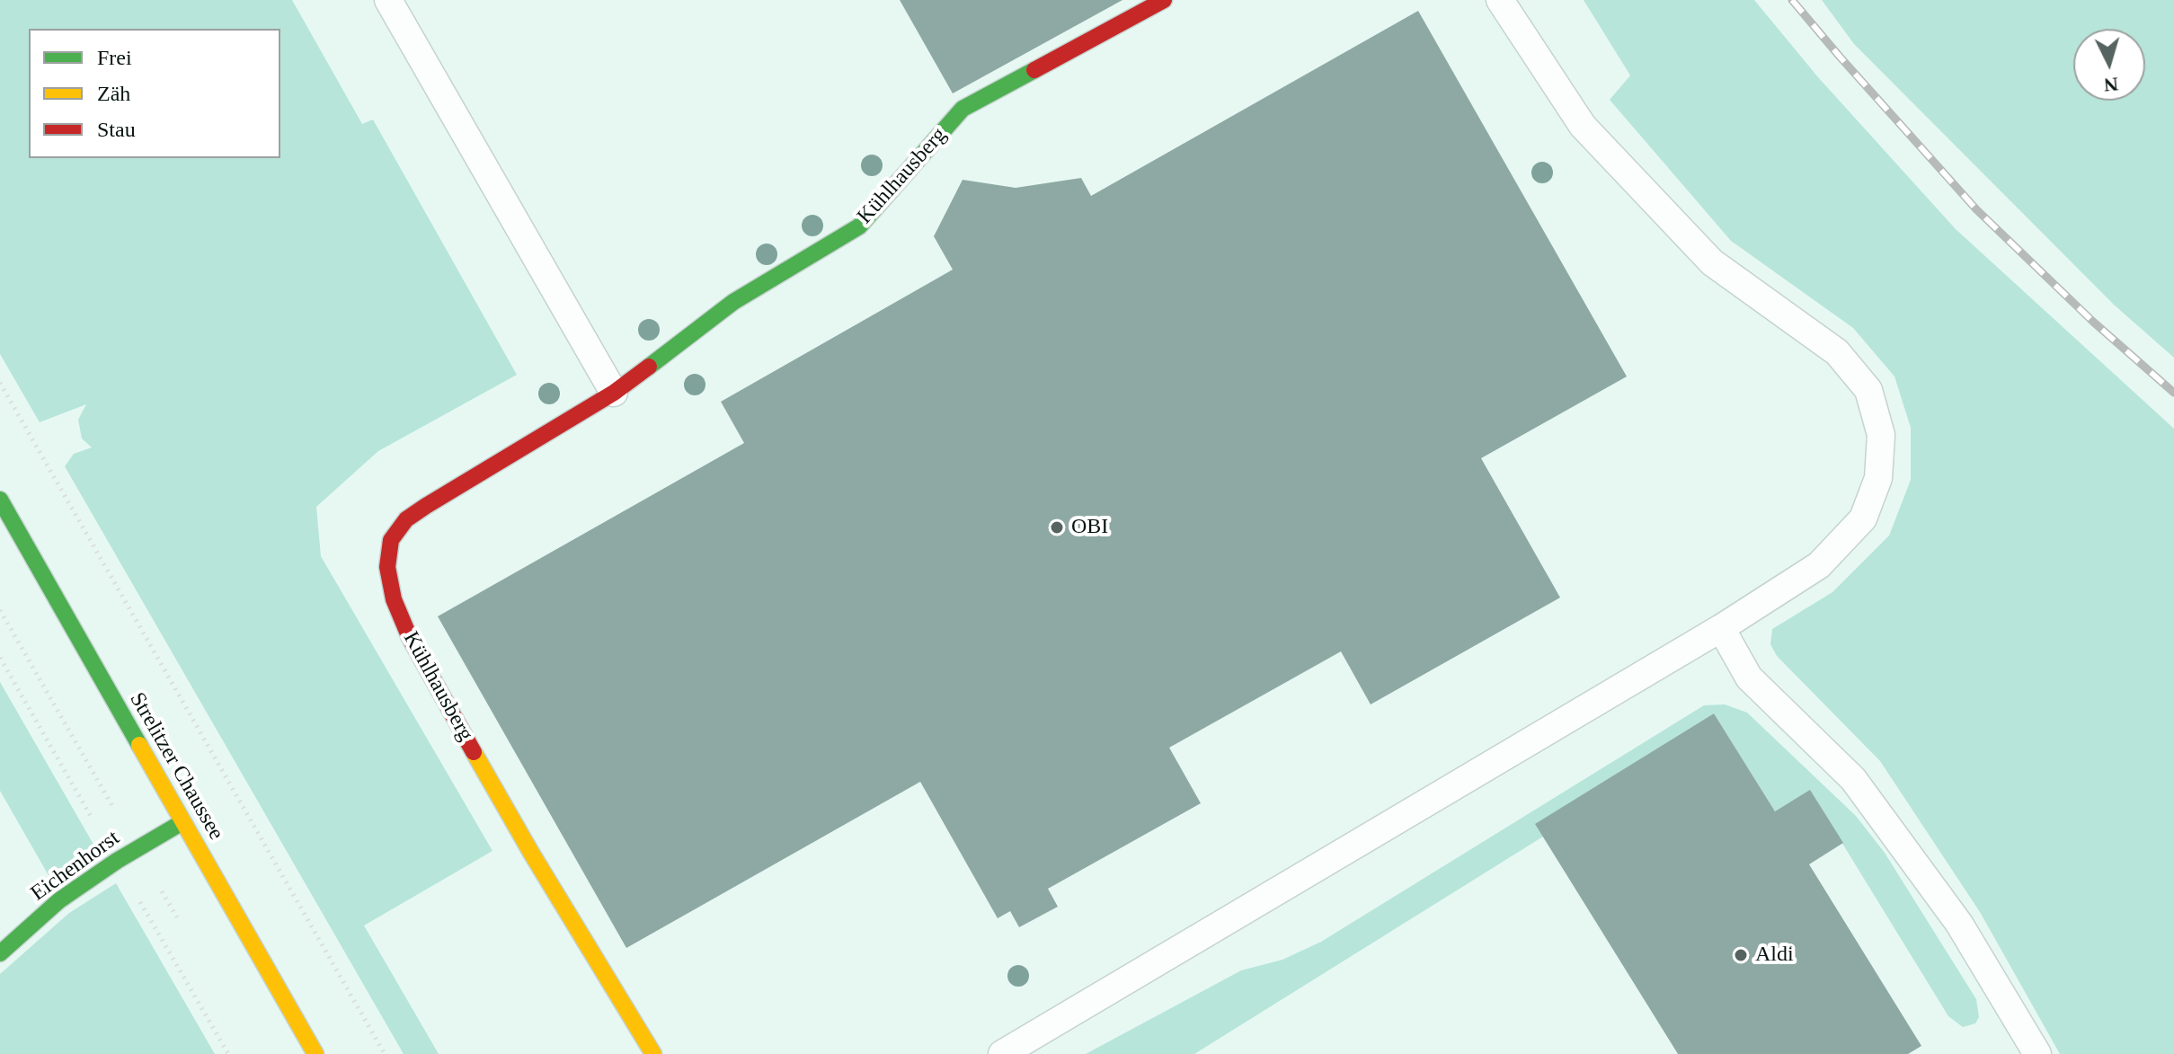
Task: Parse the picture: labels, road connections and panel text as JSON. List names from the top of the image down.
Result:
{
  "streets": {
    "street": ["Kühlhausberg", "Strelitzer Chaussee", "Eichenhorst"]
  },
  "crossings": [
    ["Strelitzer Chaussee", "Eichenhorst"]
  ],
  "places": ["OBI", "Aldi"],
  "legend": ["Frei", "Zäh", "Stau"],
  "north": "bottom"
}
